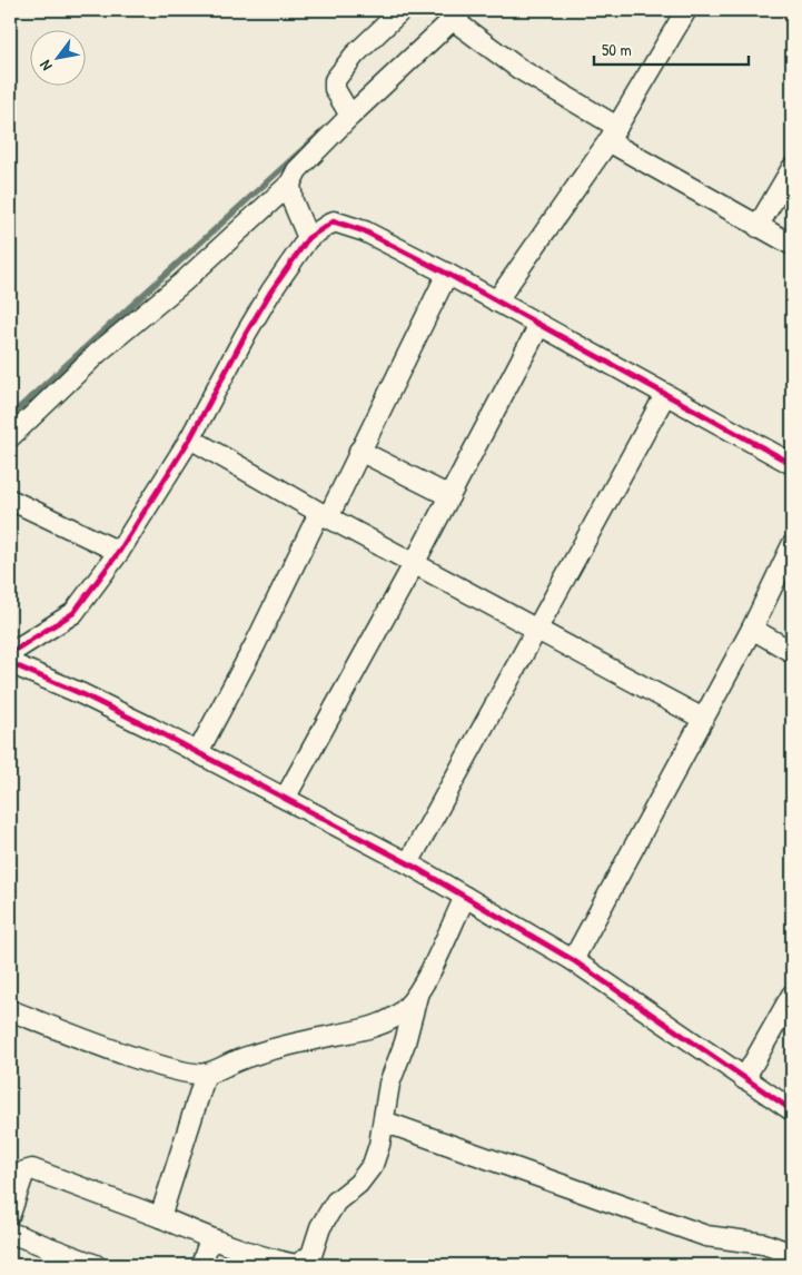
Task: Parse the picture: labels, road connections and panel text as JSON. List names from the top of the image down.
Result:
{
  "scale_bar": "50 m",
  "north": "bottom left"
}
